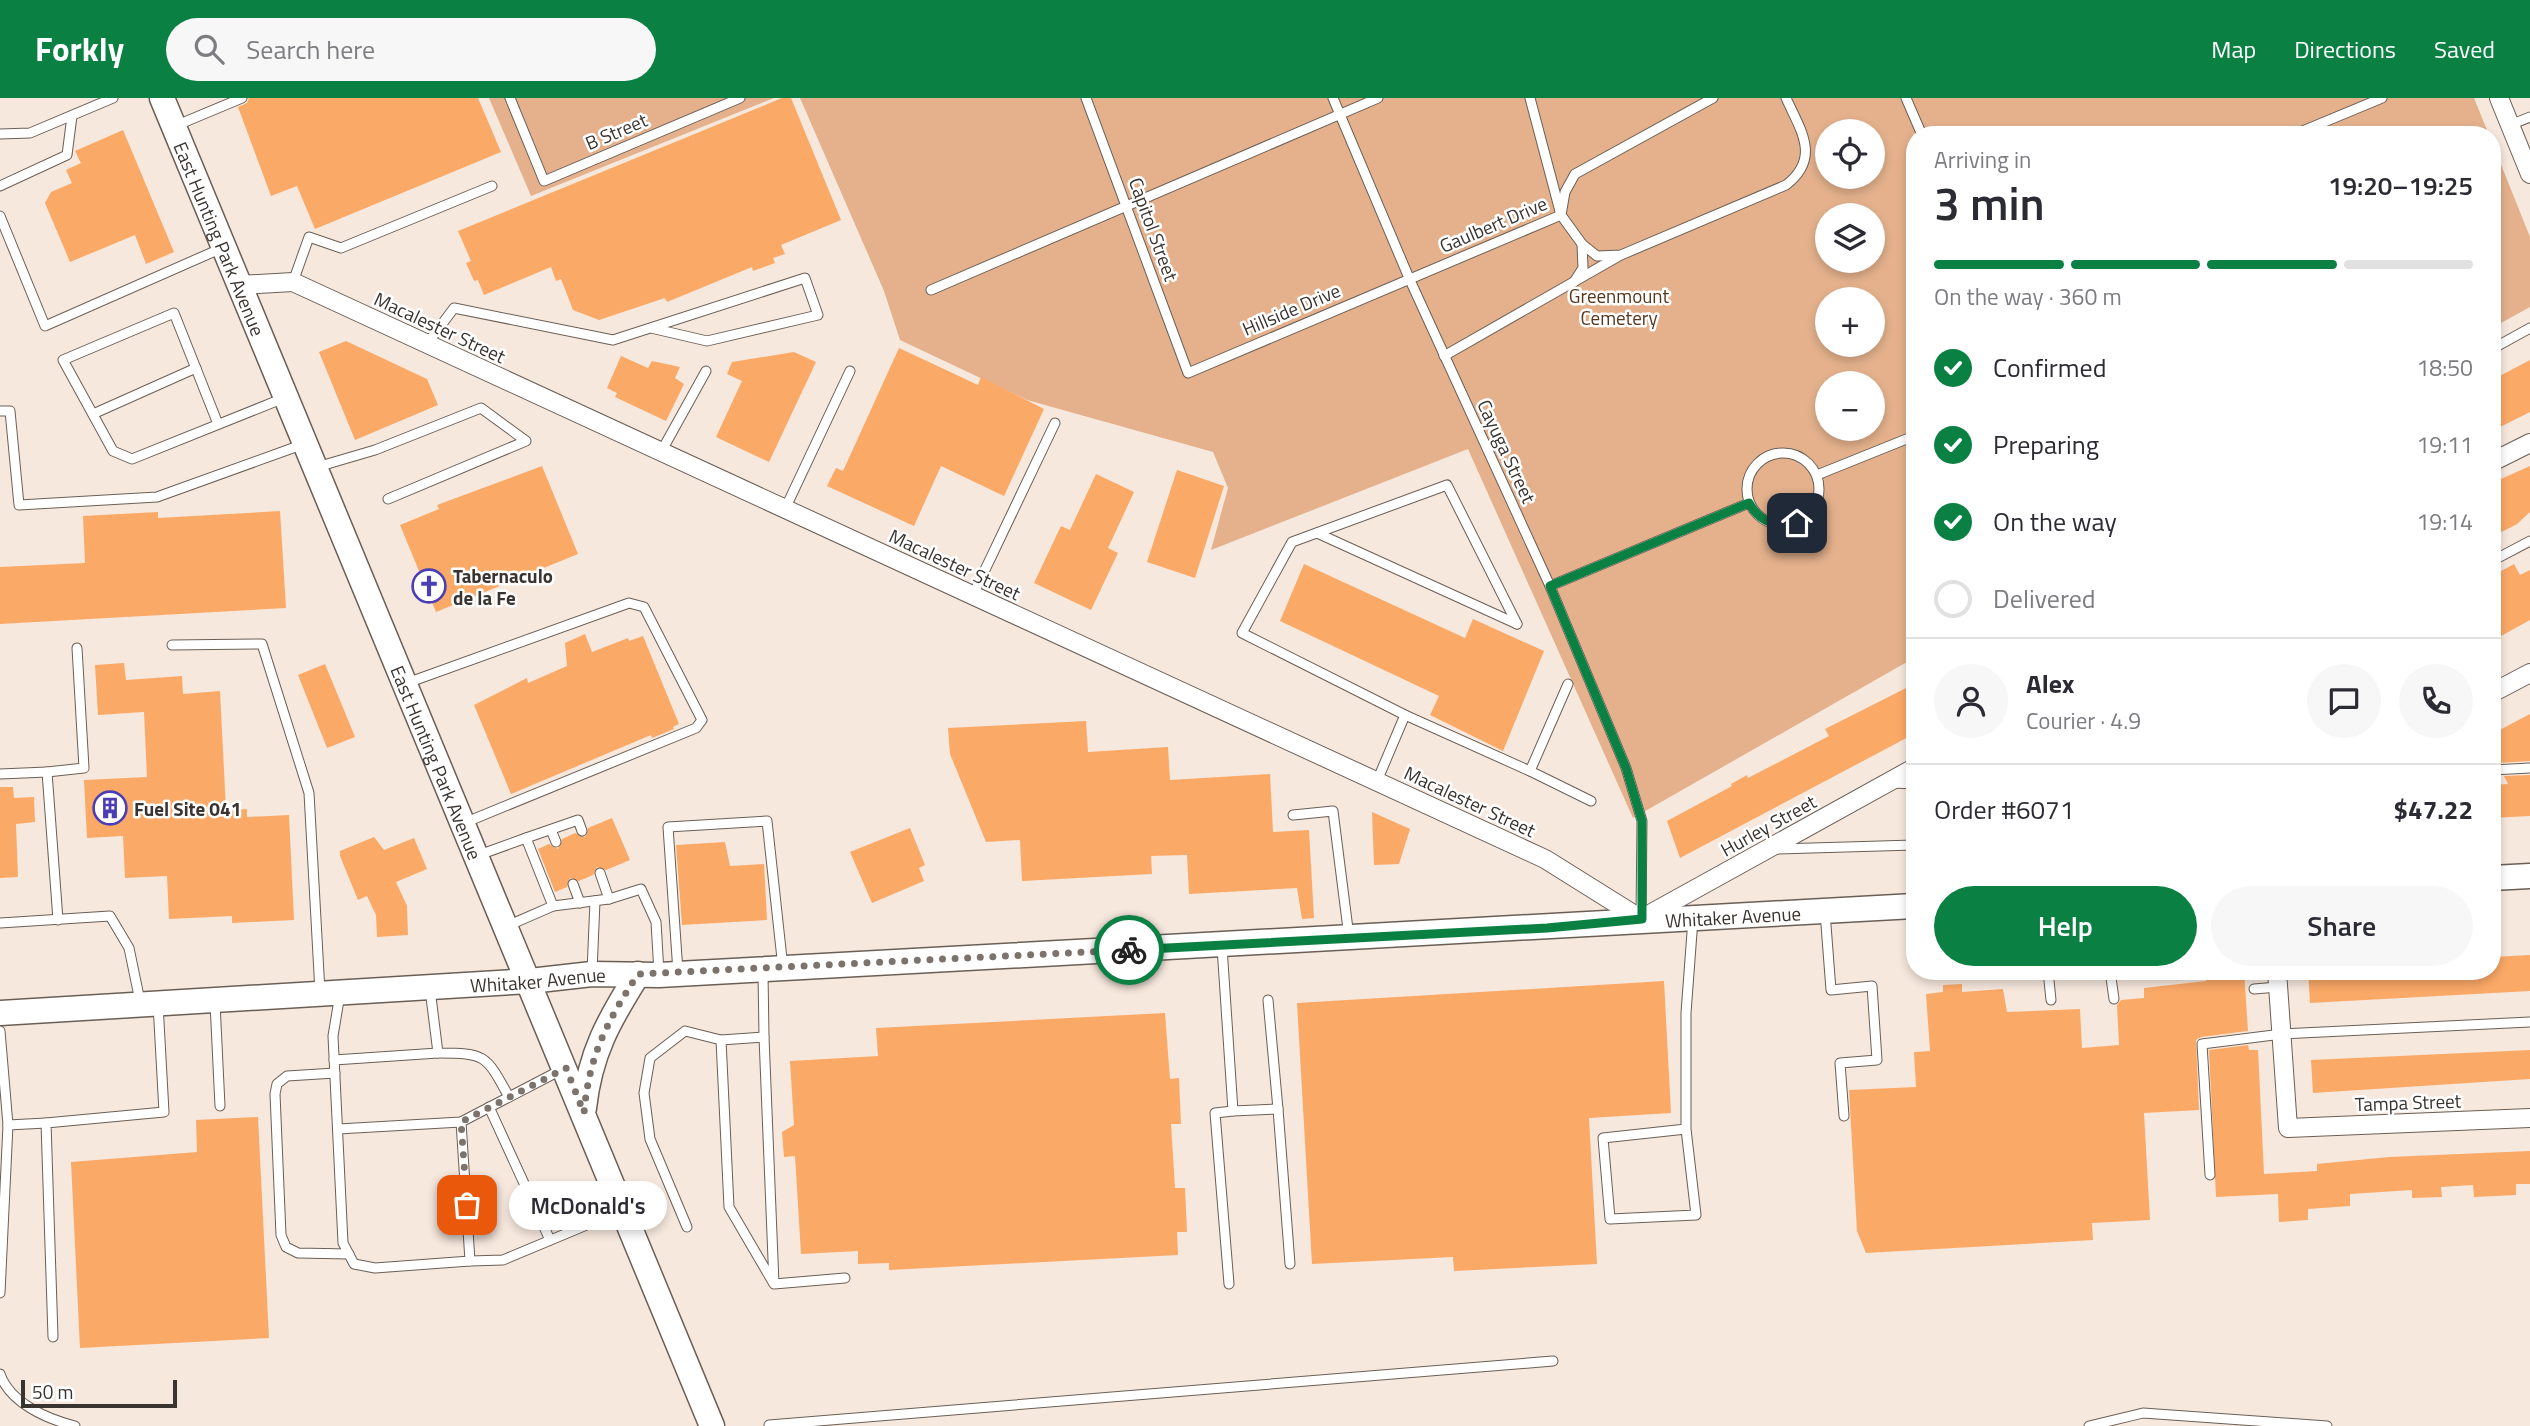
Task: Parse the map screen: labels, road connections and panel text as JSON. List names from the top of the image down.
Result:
{
  "streets": {
    "main road": ["East Hunting Park Avenue", "Whitaker Avenue"],
    "street": ["Macalester Street", "Hurley Street", "Tampa Street"],
    "lane": [
      "B Street",
      "Gaulbert Drive",
      "Capitol Street",
      "Hillside Drive",
      "Cayuga Street"
    ]
  },
  "crossings": [
    ["Gaulbert Drive", "Hillside Drive"],
    ["Gaulbert Drive", "Cayuga Street"],
    ["Capitol Street", "Hillside Drive"],
    ["East Hunting Park Avenue", "Macalester Street"],
    ["East Hunting Park Avenue", "Whitaker Avenue"],
    ["Hillside Drive", "Cayuga Street"],
    ["Macalester Street", "Cayuga Street"],
    ["Macalester Street", "Hurley Street"],
    ["Macalester Street", "Whitaker Avenue"],
    ["Cayuga Street", "Hurley Street"],
    ["Cayuga Street", "Whitaker Avenue"],
    ["Hurley Street", "Whitaker Avenue"]
  ],
  "parks": ["Greenmount Cemetery"],
  "places": {
    "church": ["Tabernaculo de la Fe"],
    "building": ["Fuel Site 041"],
    "other": ["McDonald's"]
  },
  "scale_bar": "50 m",
  "page": {
    "header": "Forkly",
    "search": "Search here",
    "nav": ["Map", "Directions", "Saved"],
    "map_buttons": ["+", "−"],
    "heading": ["3 min", "Arriving in", "19:20–19:25"],
    "panel": [
      "Alex",
      "Courier · 4.9",
      "Order #6071",
      "$47.22"
    ],
    "bar": "On the way · 360 m",
    "list": [
      ["Confirmed", "18:50"],
      ["Preparing", "19:11"],
      ["On the way", "19:14"],
      "Delivered"
    ],
    "buttons": ["Help", "Share"],
    "bubble": "McDonald's",
    "scale": "50 m"
  }
}
